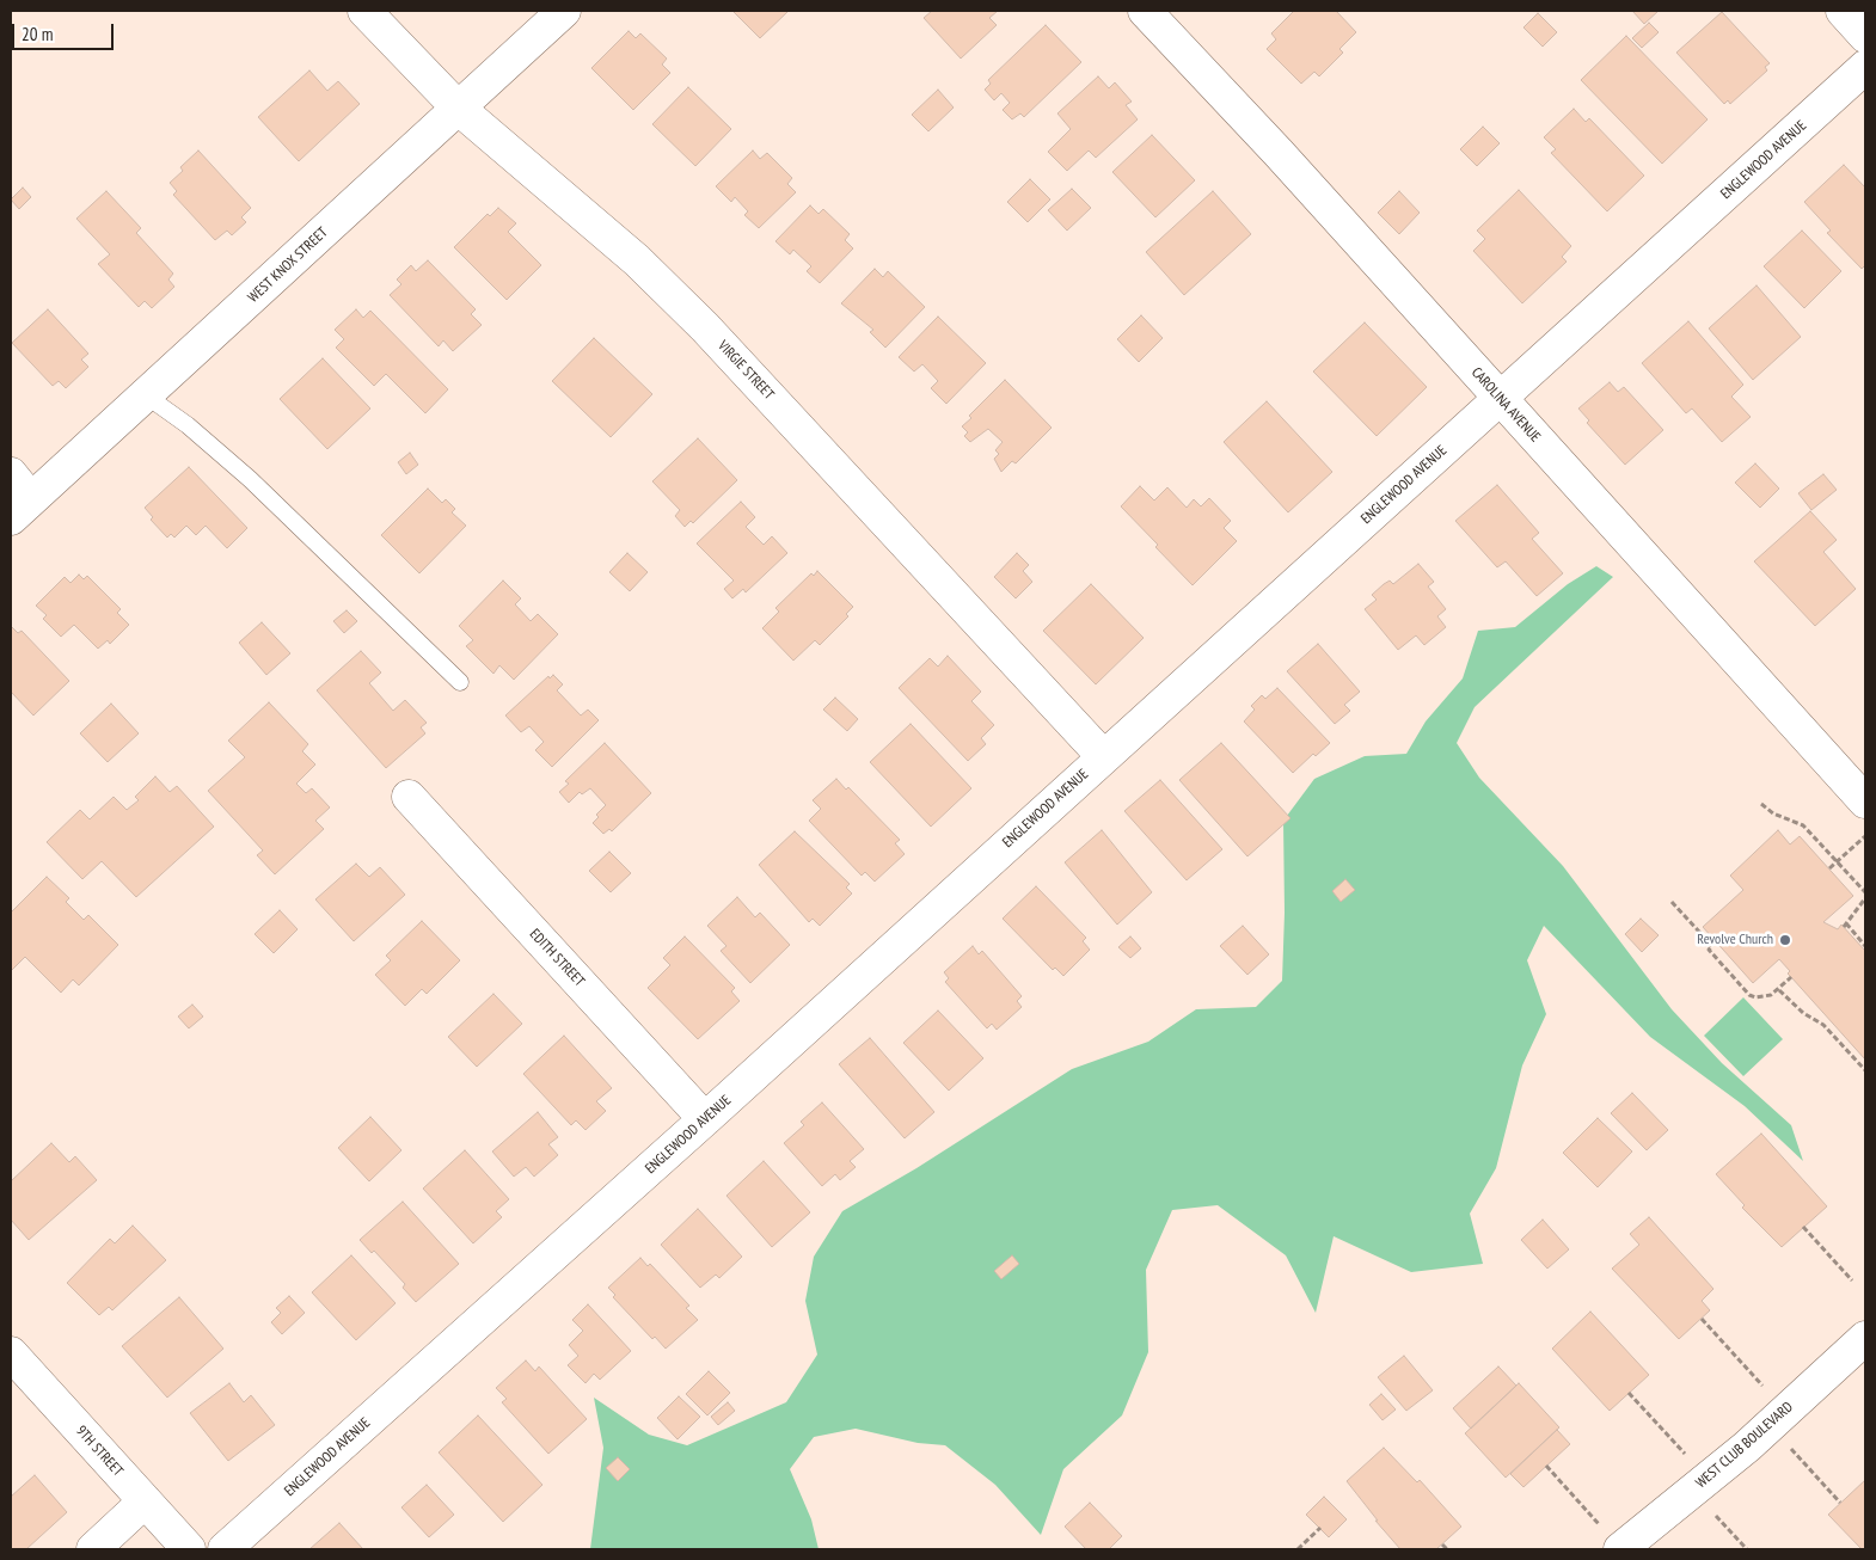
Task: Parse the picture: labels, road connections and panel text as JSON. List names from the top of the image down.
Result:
{
  "streets": {
    "street": [
      "ENGLEWOOD AVENUE",
      "WEST KNOX STREET",
      "VIRGIE STREET",
      "CAROLINA AVENUE",
      "EDITH STREET",
      "WEST CLUB BOULEVARD",
      "9TH STREET"
    ]
  },
  "crossings": [
    ["ENGLEWOOD AVENUE", "VIRGIE STREET"],
    ["ENGLEWOOD AVENUE", "CAROLINA AVENUE"],
    ["ENGLEWOOD AVENUE", "EDITH STREET"],
    ["WEST KNOX STREET", "VIRGIE STREET"]
  ],
  "places": ["Revolve Church"],
  "scale_bar": "20 m"
}
